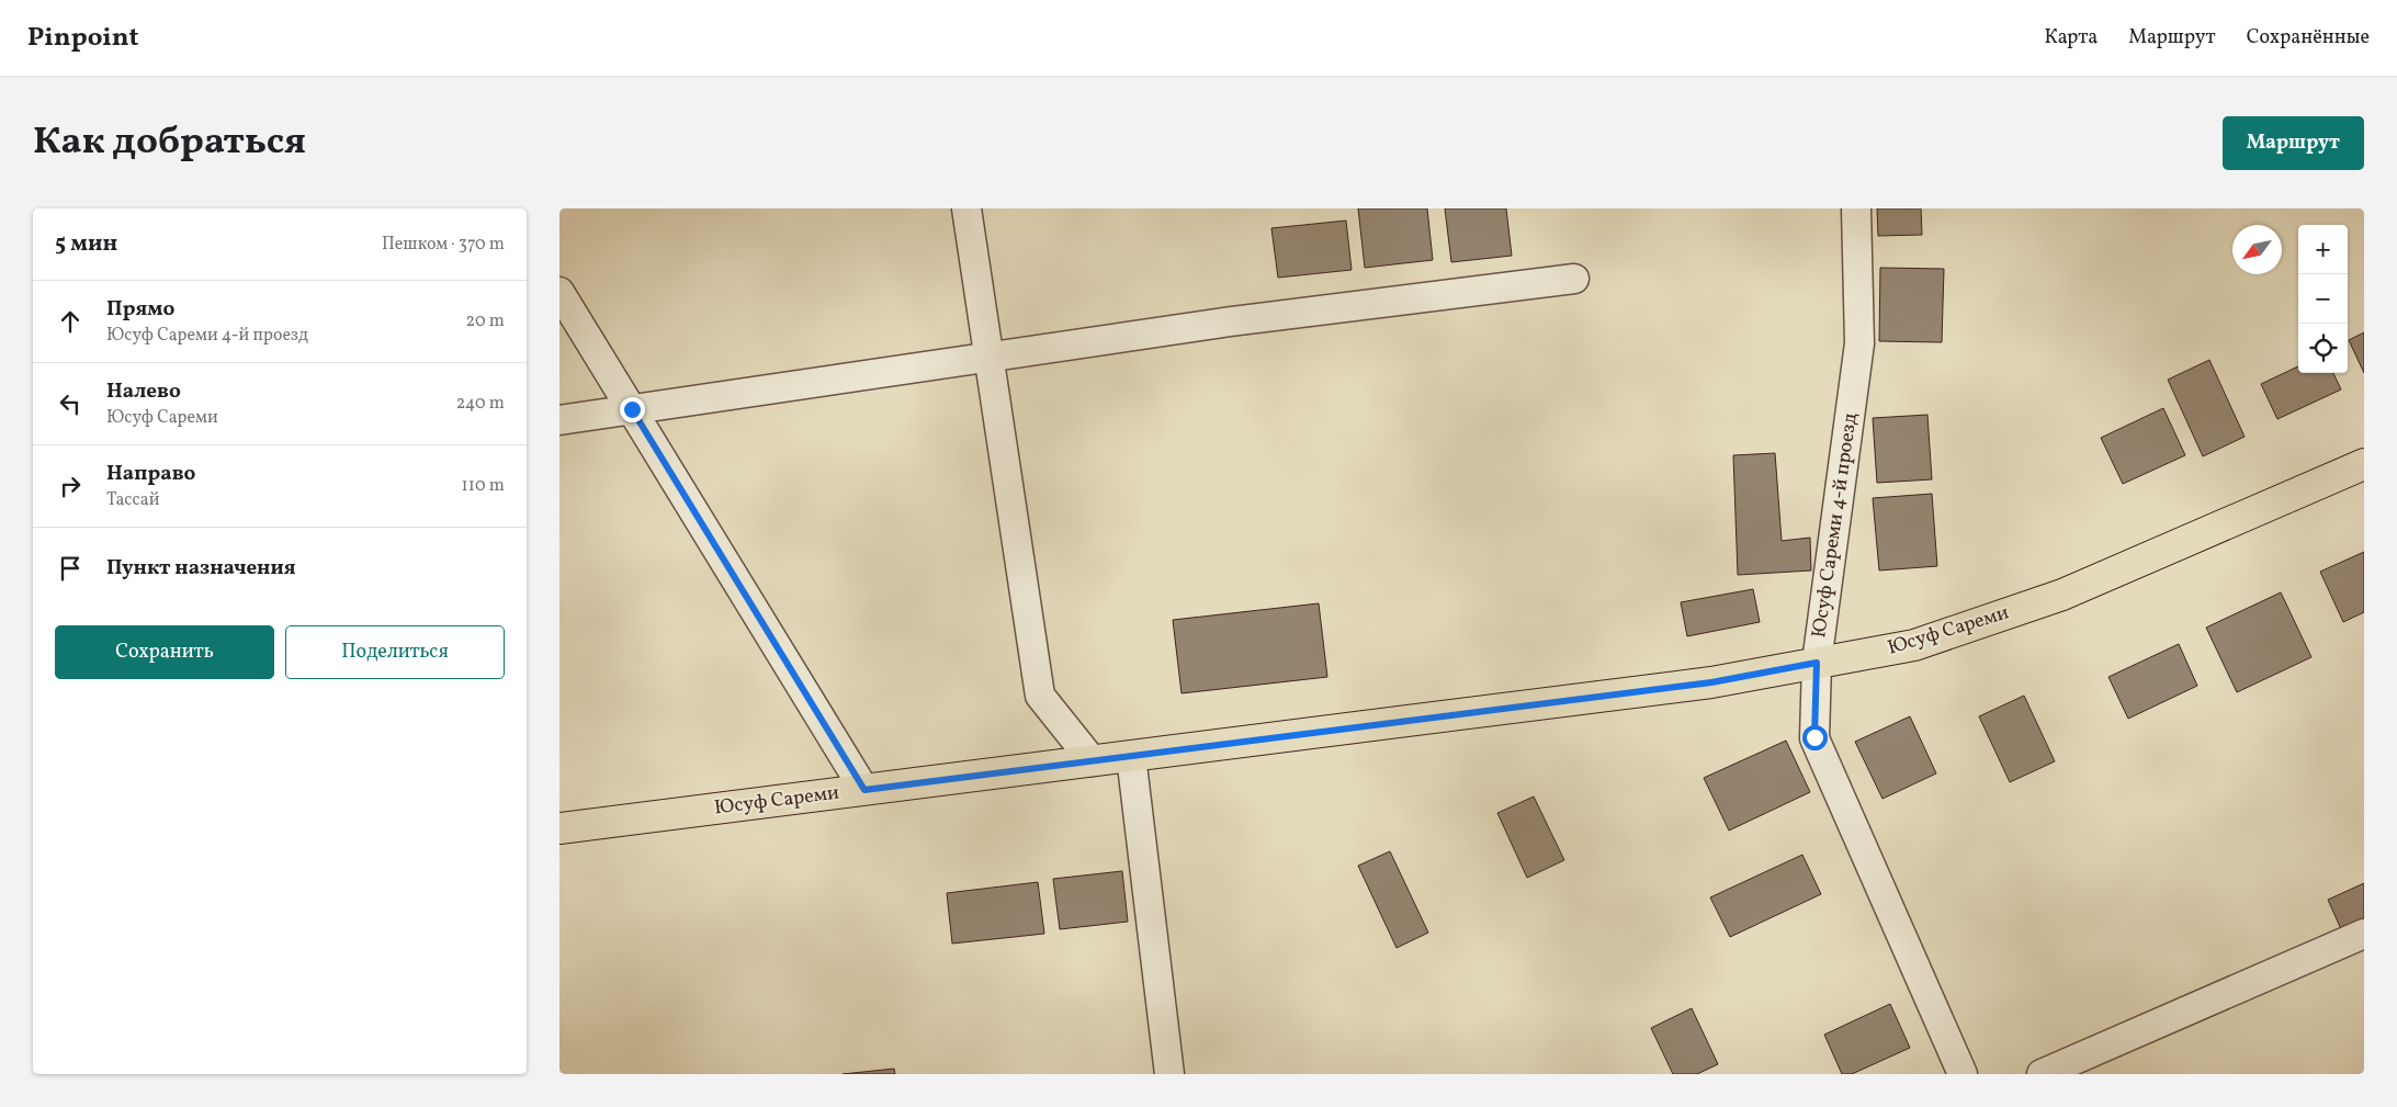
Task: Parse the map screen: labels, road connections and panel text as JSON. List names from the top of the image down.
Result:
{
  "streets": {
    "main road": ["Юсуф Сареми"],
    "street": ["Юсуф Сареми 4-й проезд"]
  },
  "crossings": [
    ["Юсуф Сареми 4-й проезд", "Юсуф Сареми"]
  ],
  "north": "bottom left",
  "page": {
    "header": "Pinpoint",
    "nav": ["Карта", "Маршрут", "Сохранённые"],
    "title": "Как добраться",
    "buttons": [
      "Маршрут",
      ["Сохранить", "Поделиться"]
    ],
    "heading": ["5 мин", "Пешком · 370 m"],
    "map_buttons": ["+", "−"],
    "list": [
      ["Прямо", "Юсуф Сареми 4-й проезд", "20 m"],
      ["Налево", "Юсуф Сареми", "240 m"],
      ["Направо", "Тассай", "110 m"],
      "Пункт назначения"
    ]
  }
}
